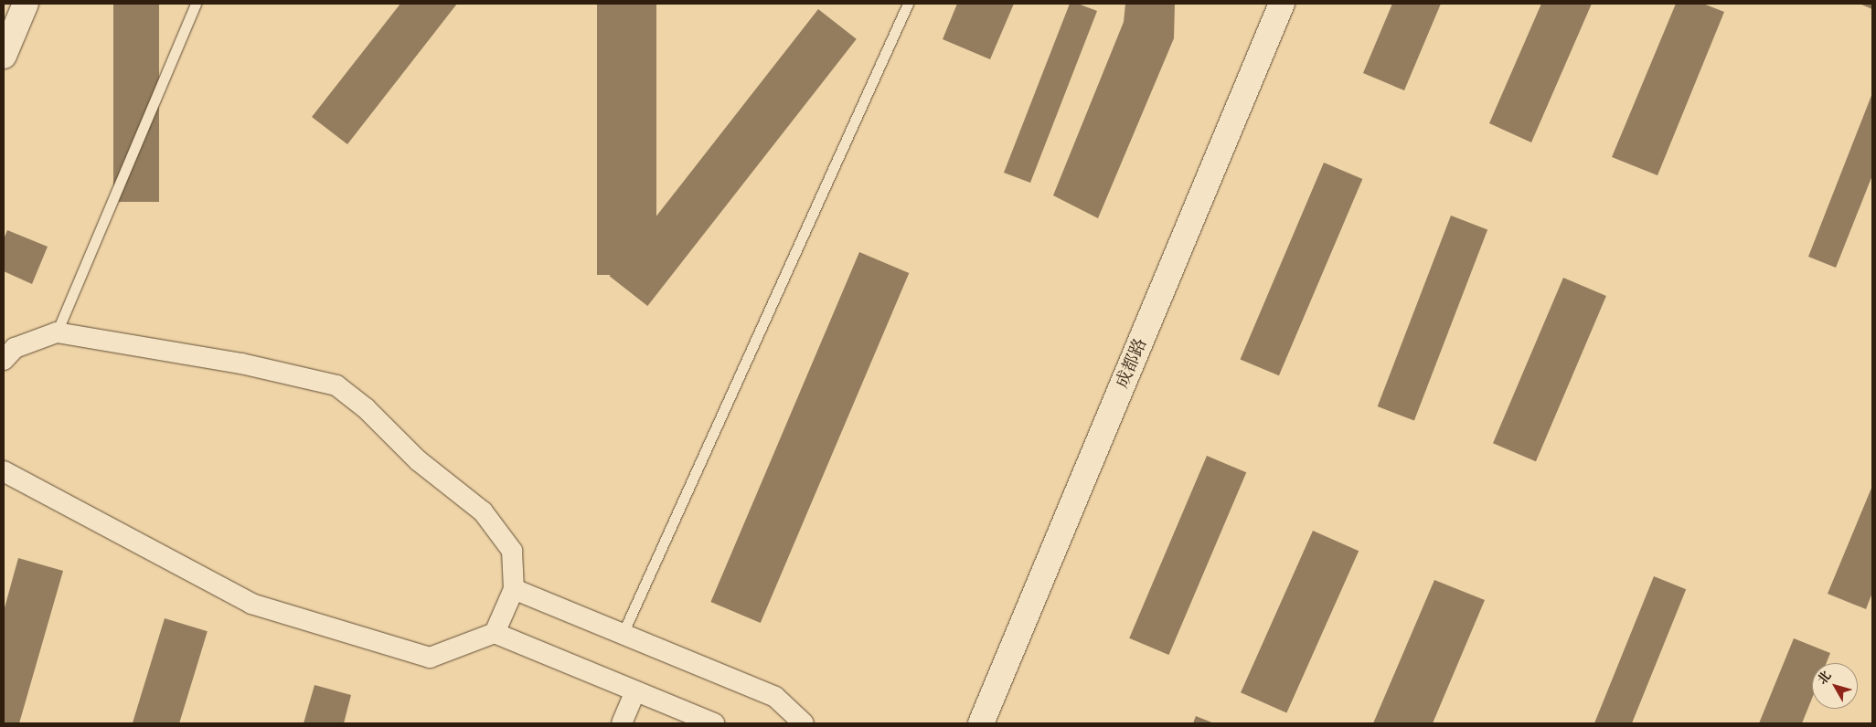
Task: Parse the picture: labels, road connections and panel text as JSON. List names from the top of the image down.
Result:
{
  "streets": {
    "street": ["成都路"]
  },
  "north": "top left"
}
